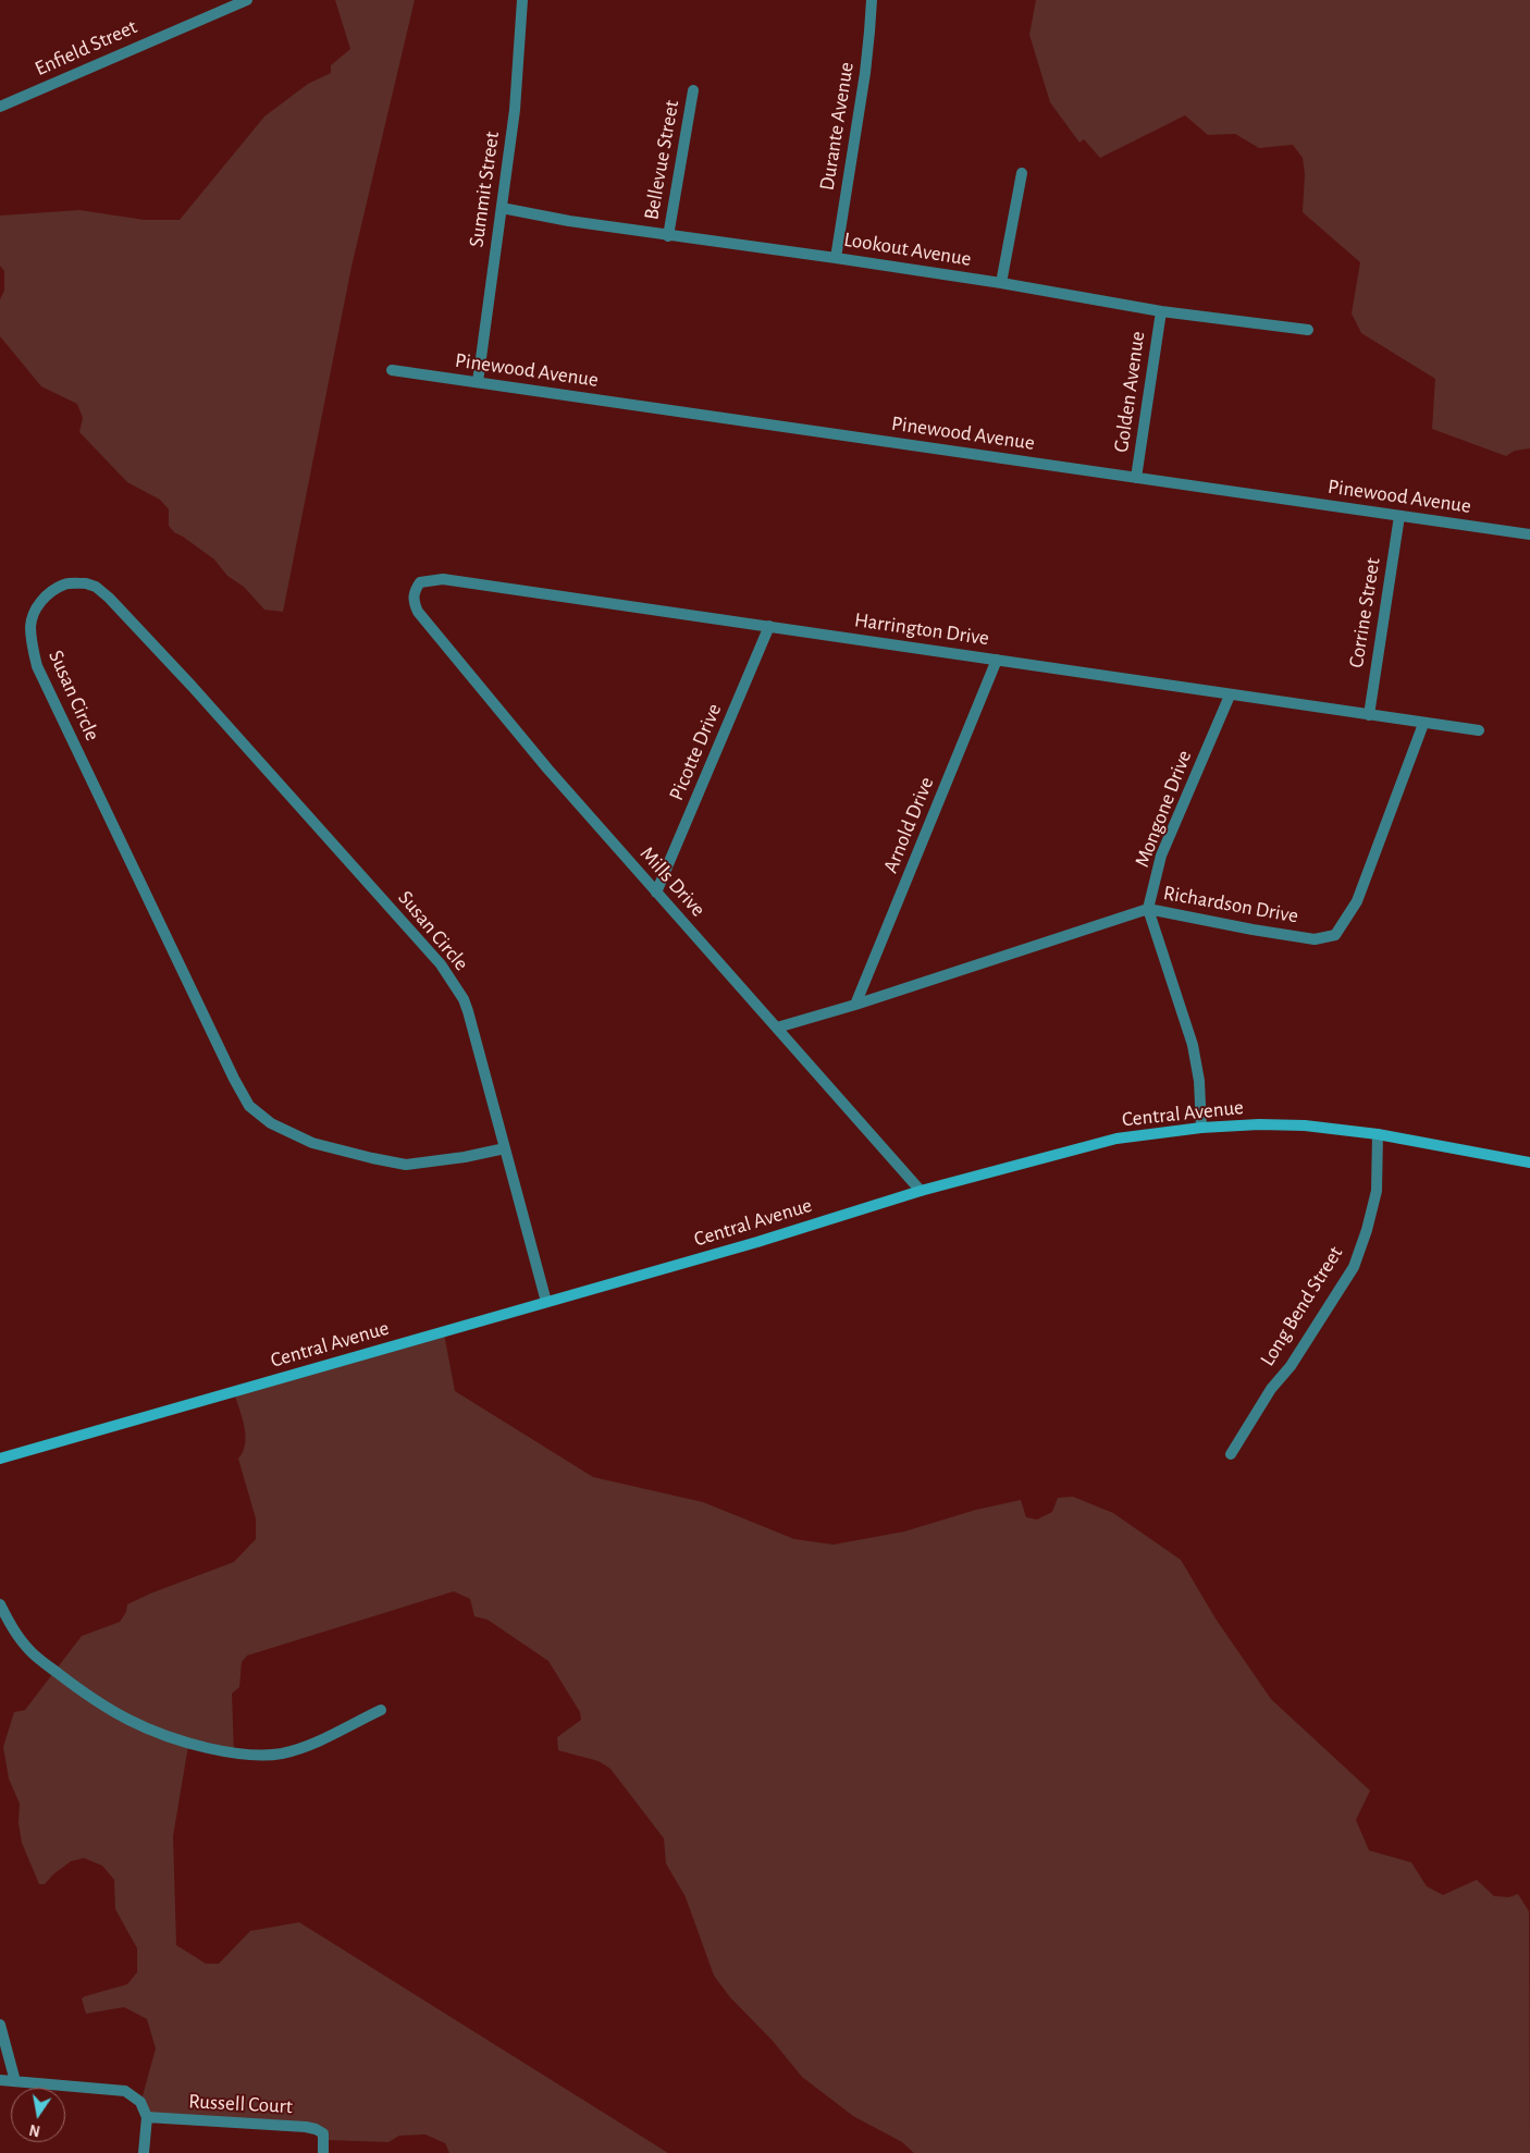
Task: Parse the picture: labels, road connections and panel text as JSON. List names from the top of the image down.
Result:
{
  "streets": {
    "main road": ["Central Avenue"],
    "street": [
      "Enfield Street",
      "Durante Avenue",
      "Bellevue Street",
      "Summit Street",
      "Lookout Avenue",
      "Pinewood Avenue",
      "Golden Avenue",
      "Corrine Street",
      "Harrington Drive",
      "Susan Circle",
      "Picotte Drive",
      "Mongone Drive",
      "Arnold Drive",
      "Mills Drive",
      "Richardson Drive",
      "Long Bend Street",
      "Russell Court"
    ]
  },
  "crossings": [
    ["Durante Avenue", "Lookout Avenue"],
    ["Bellevue Street", "Lookout Avenue"],
    ["Summit Street", "Lookout Avenue"],
    ["Summit Street", "Pinewood Avenue"],
    ["Lookout Avenue", "Golden Avenue"],
    ["Pinewood Avenue", "Golden Avenue"],
    ["Pinewood Avenue", "Corrine Street"],
    ["Corrine Street", "Harrington Drive"],
    ["Harrington Drive", "Picotte Drive"],
    ["Harrington Drive", "Mongone Drive"],
    ["Harrington Drive", "Arnold Drive"],
    ["Harrington Drive", "Mills Drive"],
    ["Harrington Drive", "Richardson Drive"],
    ["Susan Circle", "Central Avenue"],
    ["Picotte Drive", "Mills Drive"],
    ["Mongone Drive", "Richardson Drive"],
    ["Arnold Drive", "Richardson Drive"],
    ["Mills Drive", "Richardson Drive"],
    ["Mills Drive", "Central Avenue"],
    ["Central Avenue", "Long Bend Street"]
  ],
  "north": "bottom"
}
